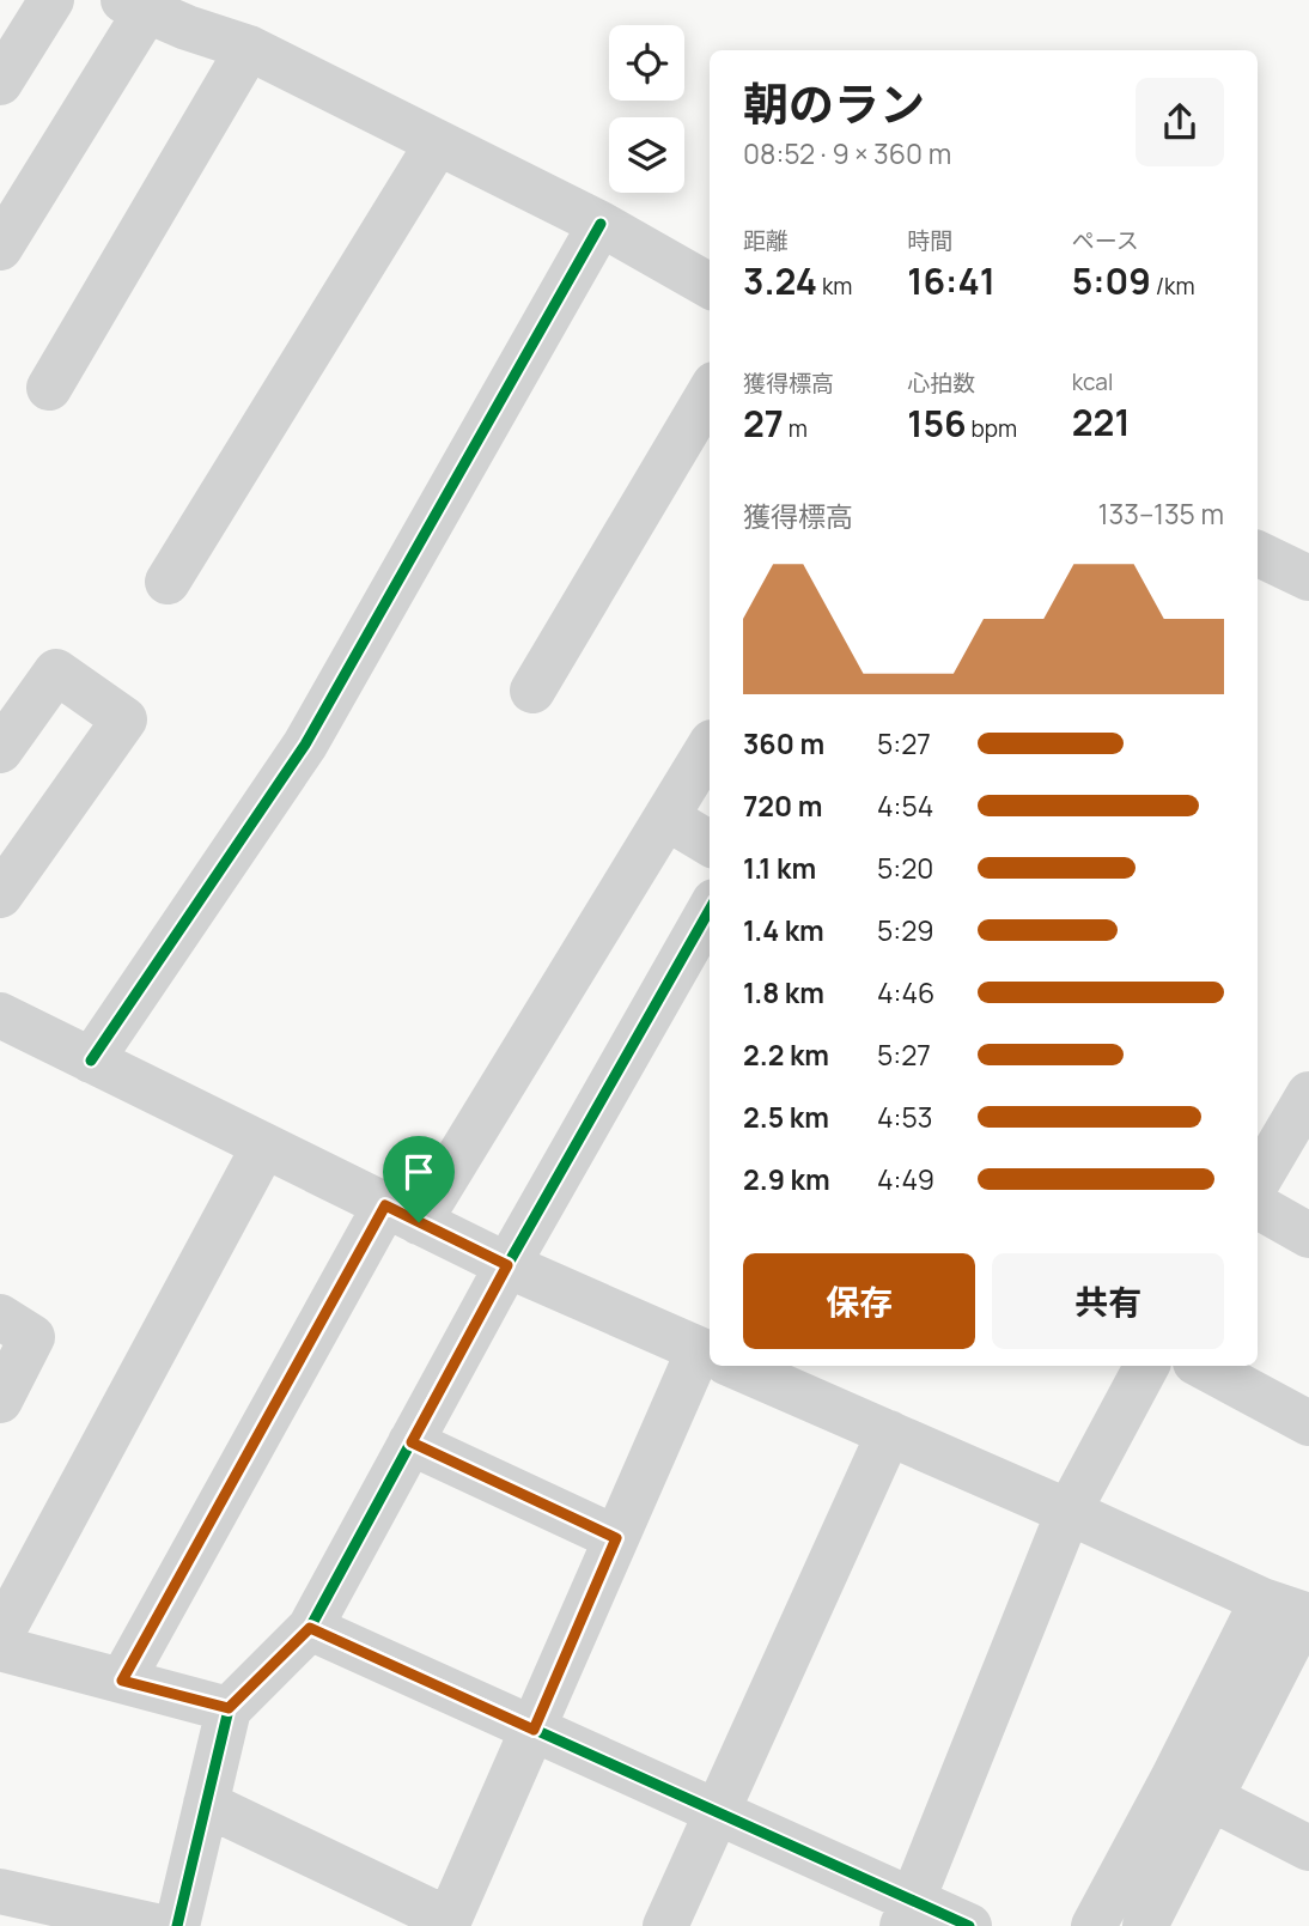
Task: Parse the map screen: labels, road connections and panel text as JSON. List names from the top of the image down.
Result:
{
  "page": {
    "heading": ["朝のラン", "08:52 · 9 × 360 m"],
    "stats": [
      ["距離", "3.24 km"],
      ["時間", "16:41"],
      ["ペース", "5:09 /km"],
      ["獲得標高", "27 m"],
      ["心拍数", "156 bpm"],
      ["kcal", "221"]
    ],
    "chart": ["獲得標高", "133–135 m"],
    "list": [
      {
        "name": "360 m",
        "note": "5:27"
      },
      {
        "name": "720 m",
        "note": "4:54"
      },
      {
        "name": "1.1 km",
        "note": "5:20"
      },
      {
        "name": "1.4 km",
        "note": "5:29"
      },
      {
        "name": "1.8 km",
        "note": "4:46"
      },
      {
        "name": "2.2 km",
        "note": "5:27"
      },
      {
        "name": "2.5 km",
        "note": "4:53"
      },
      {
        "name": "2.9 km",
        "note": "4:49"
      }
    ],
    "buttons": ["保存", "共有"]
  }
}
